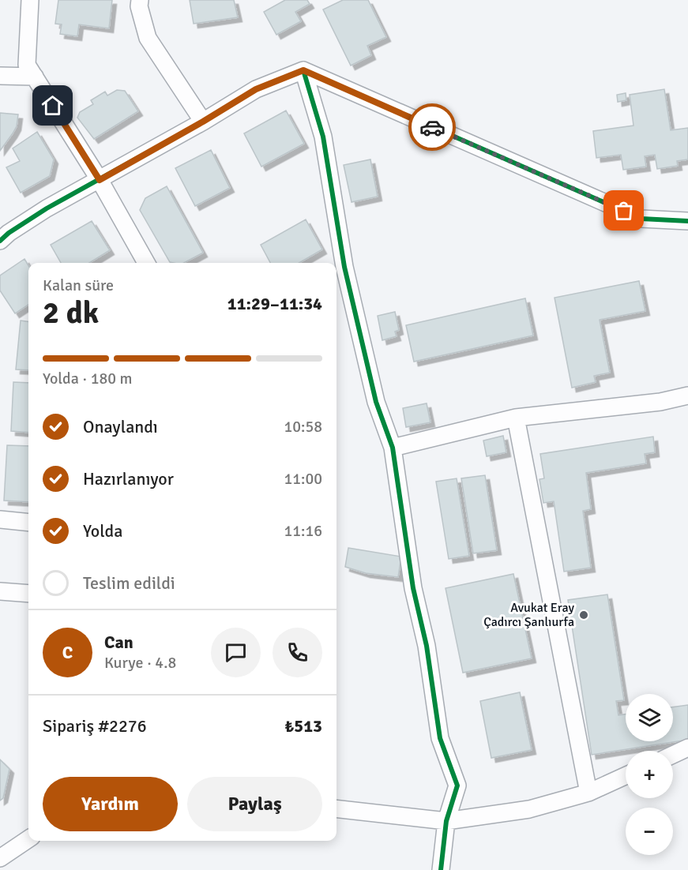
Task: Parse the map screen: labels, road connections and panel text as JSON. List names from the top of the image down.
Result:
{
  "places": ["Avukat Eray Çadırcı Şanlıurfa"],
  "page": {
    "heading": ["2 dk", "Kalan süre", "11:29–11:34"],
    "panel": [
      "Can",
      "Kurye · 4.8",
      "Sipariş #2276",
      "₺513"
    ],
    "bar": "Yolda · 180 m",
    "list": [
      ["Onaylandı", "10:58"],
      ["Hazırlanıyor", "11:00"],
      ["Yolda", "11:16"],
      "Teslim edildi"
    ],
    "round": "C",
    "map_buttons": ["+", "−"],
    "buttons": ["Yardım", "Paylaş"]
  }
}
